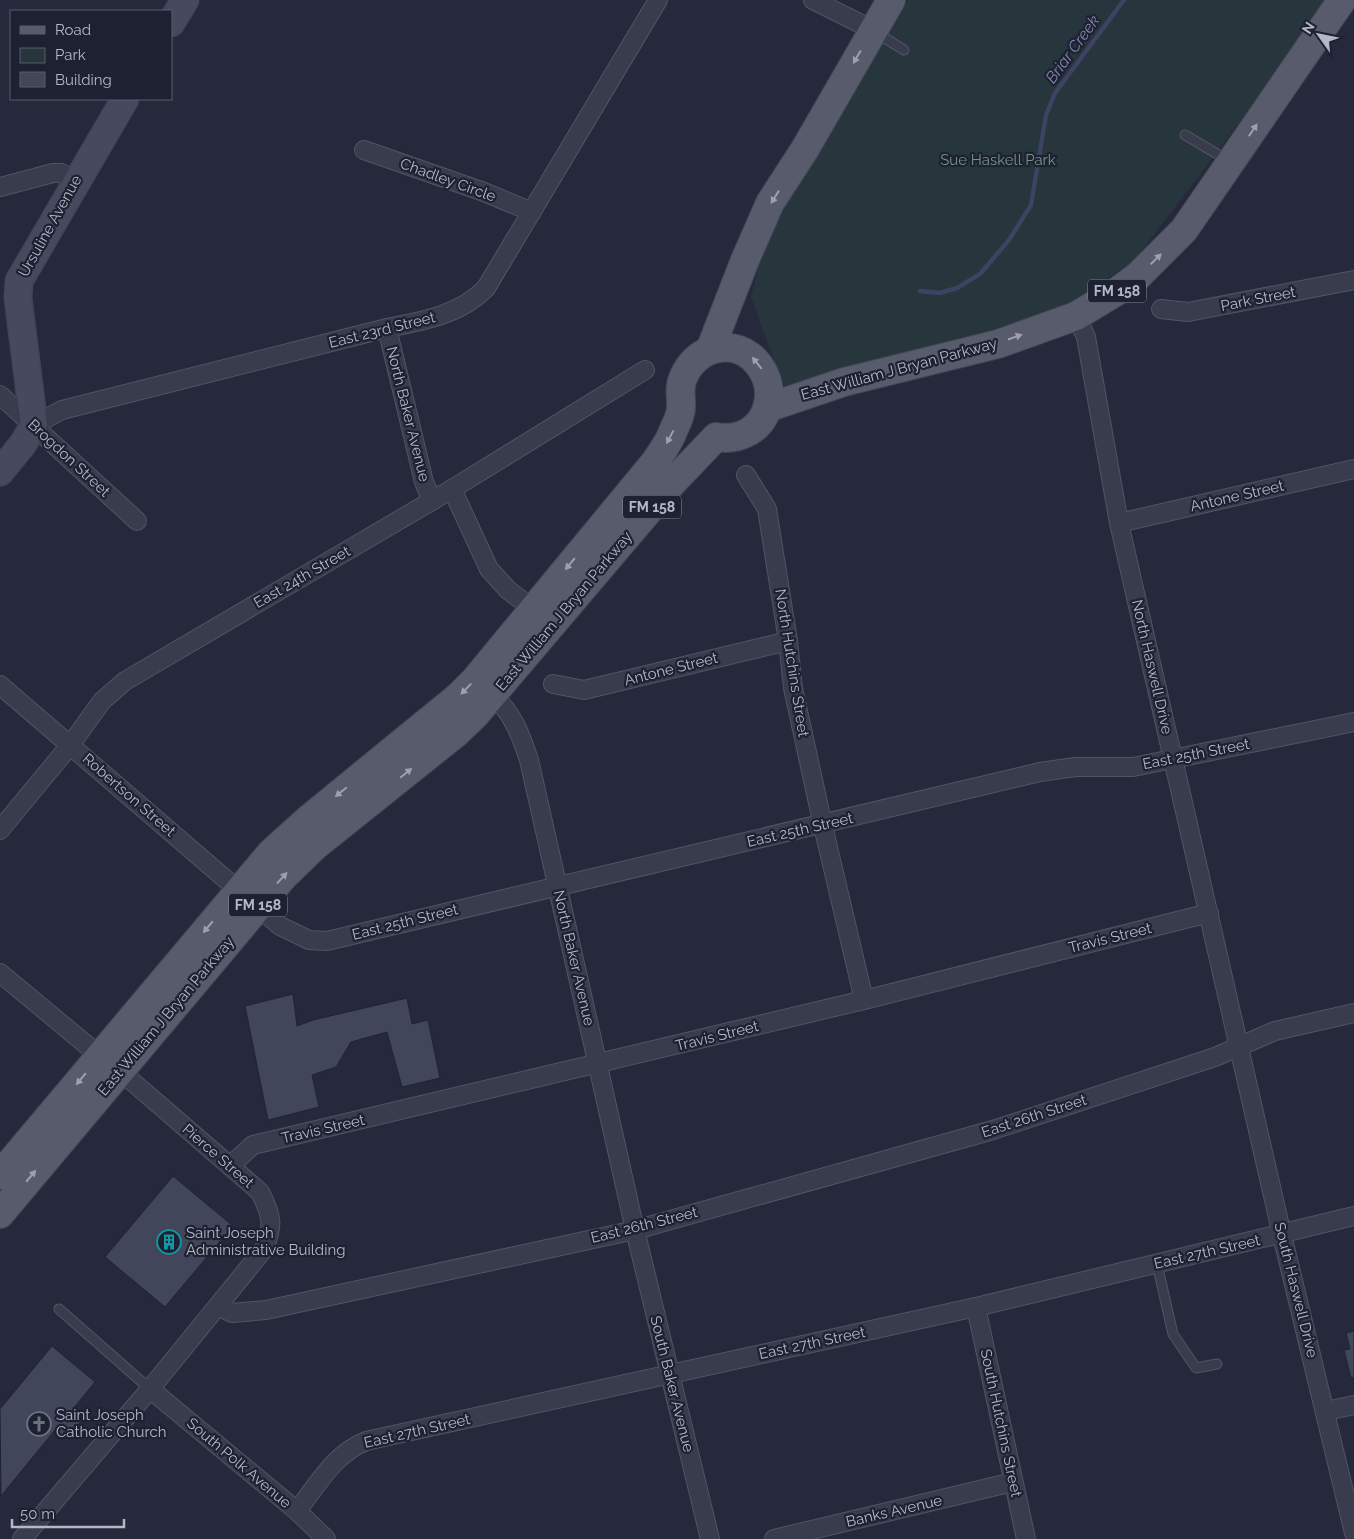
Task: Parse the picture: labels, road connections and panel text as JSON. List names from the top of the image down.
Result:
{
  "streets": {
    "main road": ["FM 158", "East William J Bryan Parkway"],
    "street": [
      "Chadley Circle",
      "Ursuline Avenue",
      "Park Street",
      "East 23rd Street",
      "North Baker Avenue",
      "Brogdon Street",
      "Antone Street",
      "East 24th Street",
      "North Hutchins Street",
      "North Haswell Drive",
      "East 25th Street",
      "Robertson Street",
      "Travis Street",
      "East 26th Street",
      "Pierce Street",
      "East 27th Street",
      "South Haswell Drive",
      "South Baker Avenue",
      "South Hutchins Street",
      "South Polk Avenue",
      "Banks Avenue"
    ]
  },
  "crossings": [
    ["Chadley Circle", "East 23rd Street"],
    ["Ursuline Avenue", "East 23rd Street"],
    ["Ursuline Avenue", "Brogdon Street"],
    ["East 23rd Street", "North Baker Avenue"],
    ["East 23rd Street", "Brogdon Street"],
    ["East William J Bryan Parkway", "North Baker Avenue"],
    ["East William J Bryan Parkway", "North Haswell Drive"],
    ["East William J Bryan Parkway", "East 25th Street"],
    ["East William J Bryan Parkway", "Robertson Street"],
    ["East William J Bryan Parkway", "Pierce Street"],
    ["North Baker Avenue", "East 24th Street"],
    ["North Baker Avenue", "East 25th Street"],
    ["North Baker Avenue", "Travis Street"],
    ["North Baker Avenue", "East 26th Street"],
    ["North Baker Avenue", "South Baker Avenue"],
    ["Antone Street", "North Hutchins Street"],
    ["Antone Street", "North Haswell Drive"],
    ["East 24th Street", "Robertson Street"],
    ["North Hutchins Street", "East 25th Street"],
    ["North Hutchins Street", "Travis Street"],
    ["North Haswell Drive", "East 25th Street"],
    ["North Haswell Drive", "Travis Street"],
    ["North Haswell Drive", "East 26th Street"],
    ["North Haswell Drive", "South Haswell Drive"],
    ["East 25th Street", "Robertson Street"],
    ["Travis Street", "Pierce Street"],
    ["East 26th Street", "Pierce Street"],
    ["East 26th Street", "South Haswell Drive"],
    ["East 26th Street", "South Baker Avenue"],
    ["East 27th Street", "South Haswell Drive"],
    ["East 27th Street", "South Baker Avenue"],
    ["East 27th Street", "South Hutchins Street"],
    ["East 27th Street", "South Polk Avenue"],
    ["South Hutchins Street", "Banks Avenue"]
  ],
  "water": ["Briar Creek"],
  "parks": ["Sue Haskell Park"],
  "places": {
    "building": ["Saint Joseph Administrative Building"],
    "church": ["Saint Joseph Catholic Church"]
  },
  "legend": ["Road", "Park", "Building"],
  "scale_bar": "50 m",
  "north": "top left"
}
